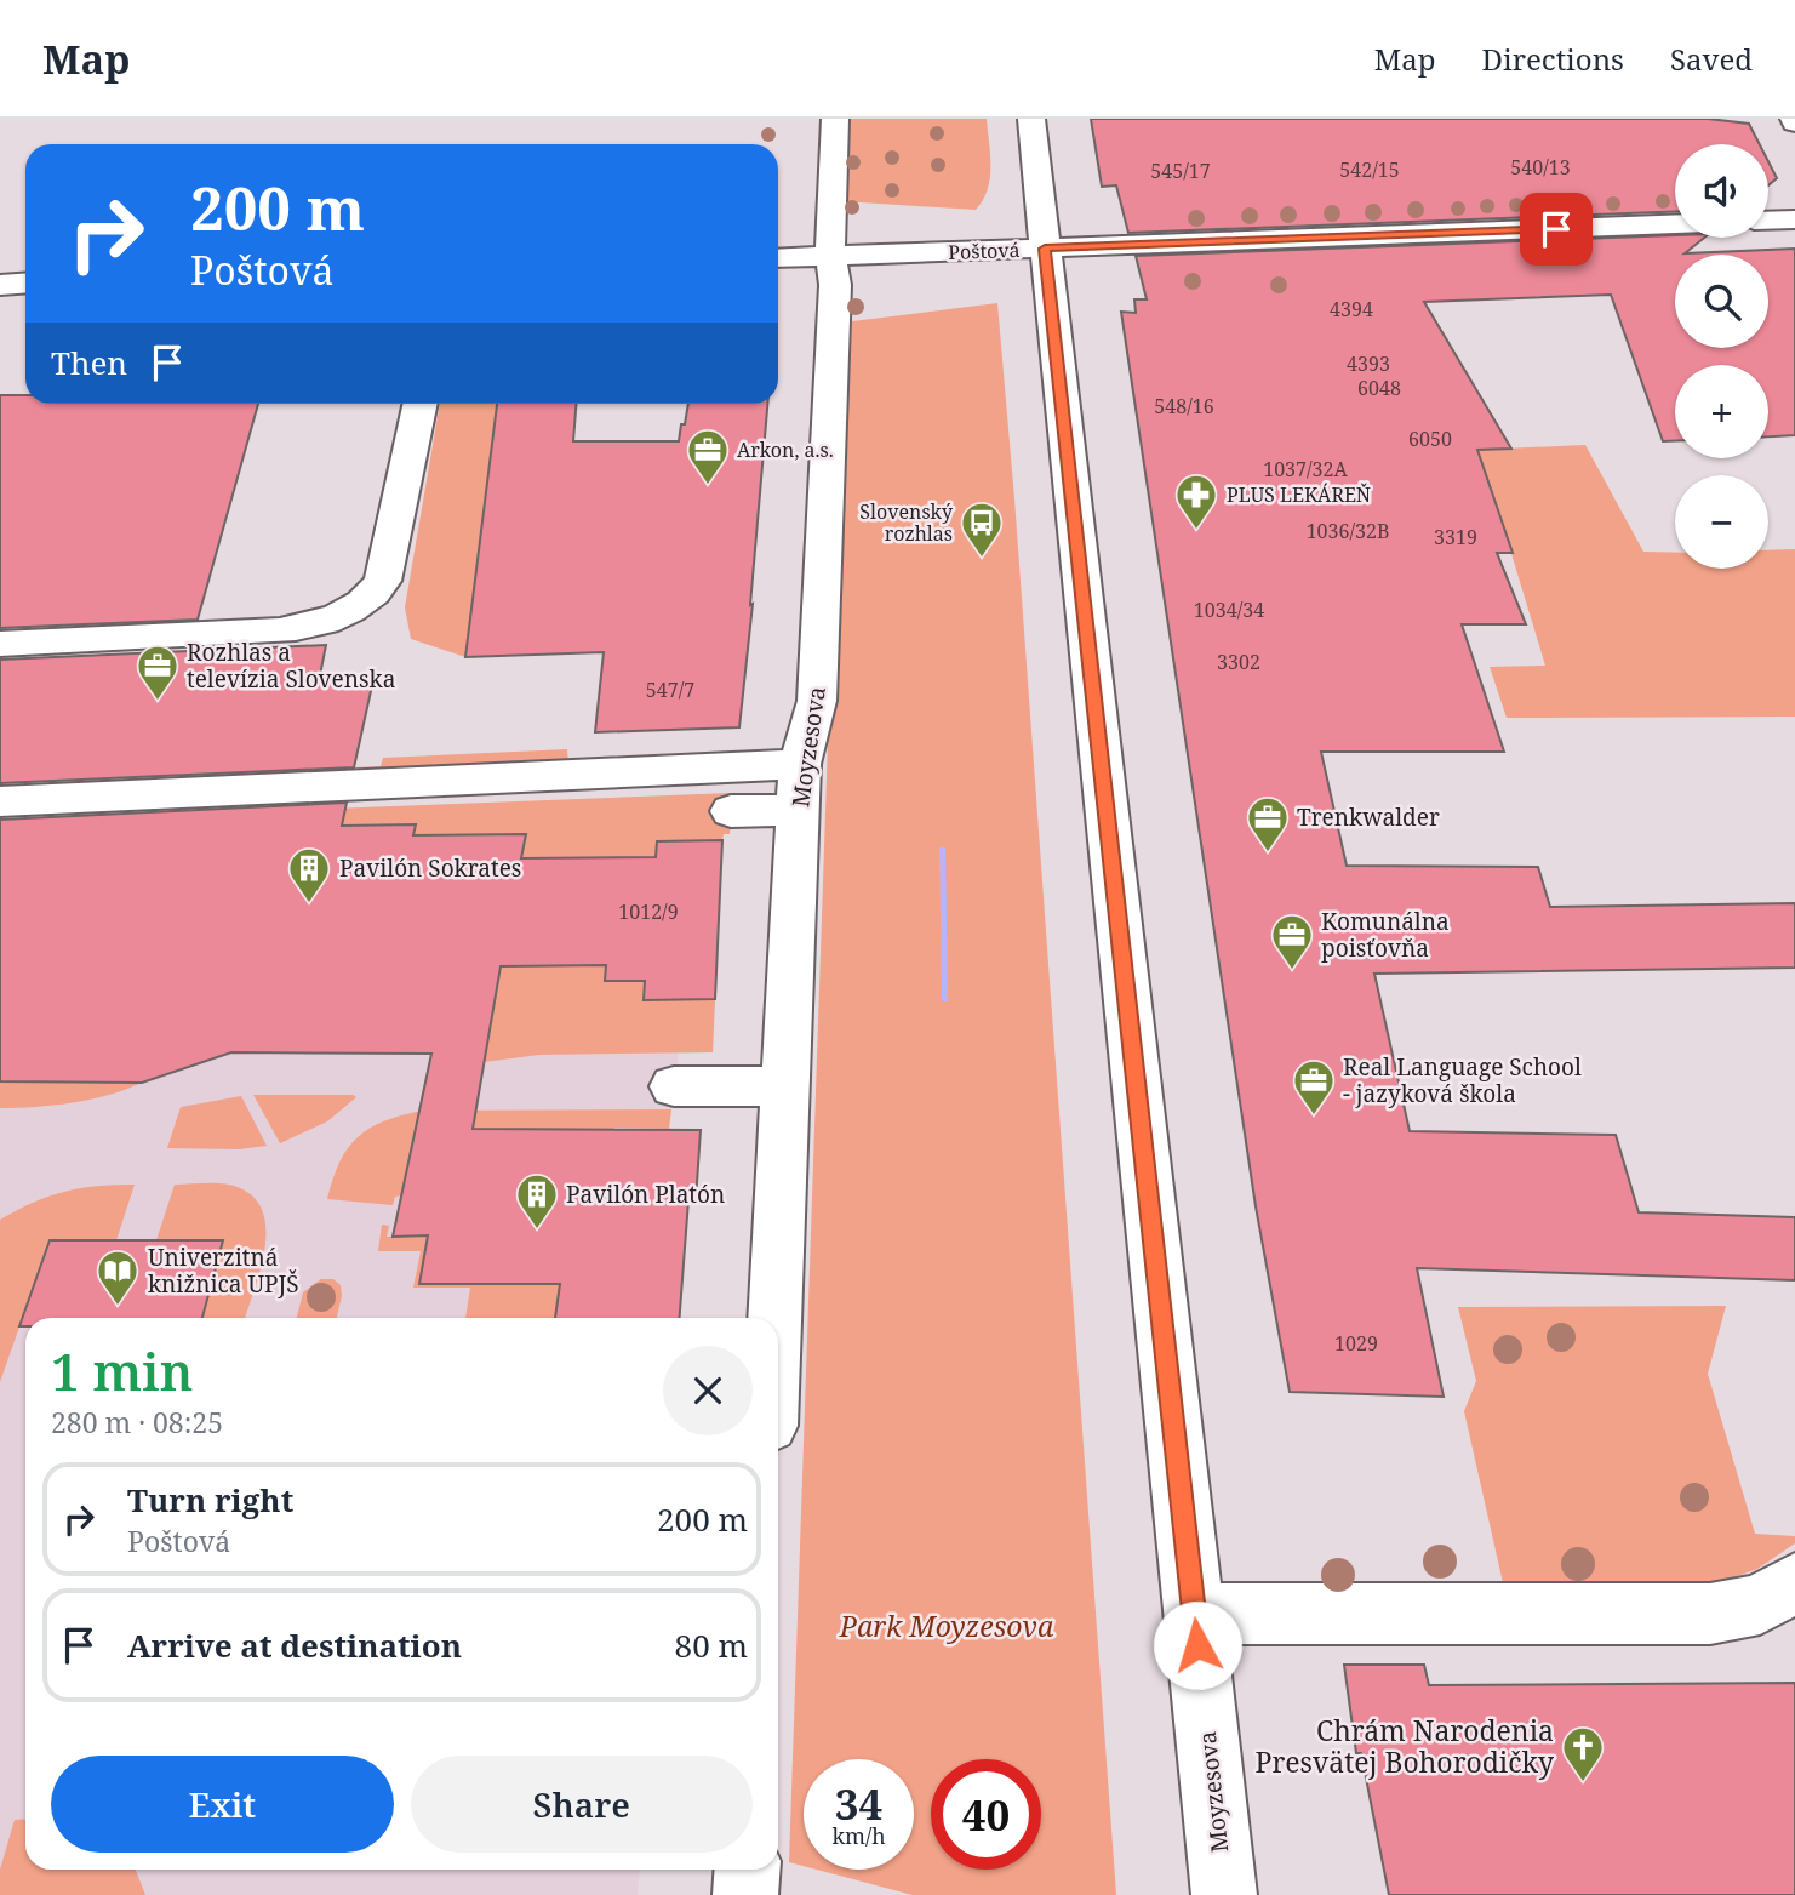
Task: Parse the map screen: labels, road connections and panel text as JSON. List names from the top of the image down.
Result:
{
  "streets": {
    "street": ["Poštová", "Moyzesova"]
  },
  "crossings": [
    ["Poštová", "Moyzesova"]
  ],
  "parks": ["Park Moyzesova"],
  "places": {
    "office": [
      "Arkon, a.s.",
      "Rozhlas a televízia Slovenska",
      "Trenkwalder",
      "Komunálna poisťovňa",
      "Real Language School - jazyková škola"
    ],
    "pharmacy": ["PLUS LEKÁREŇ"],
    "bus stop": ["Slovenský rozhlas"],
    "building": ["Pavilón Sokrates", "Pavilón Platón"],
    "library": ["Univerzitná knižnica UPJŠ"],
    "church": ["Chrám Narodenia Presvätej Bohorodičky"]
  },
  "house_numbers": [
    "540/13",
    "542/15",
    "545/17",
    "4394",
    "4393",
    "6048",
    "548/16",
    "6050",
    "1037/32A",
    "1036/32B",
    "3319",
    "1034/34",
    "3302",
    "547/7",
    "1012/9",
    "1029"
  ],
  "page": {
    "header": "Map",
    "nav": ["Map", "Directions", "Saved"],
    "map_buttons": ["+", "−"],
    "turn": ["200 m", "Poštová"],
    "then": "Then",
    "heading": ["1 min", "280 m · 08:25"],
    "list": [
      {
        "name": "Turn right",
        "note": "Poštová",
        "value": "200 m"
      },
      {
        "name": "Arrive at destination",
        "value": "80 m"
      }
    ],
    "buttons": ["Exit", "Share"],
    "speed": "34 km/h",
    "limit": "40"
  }
}
